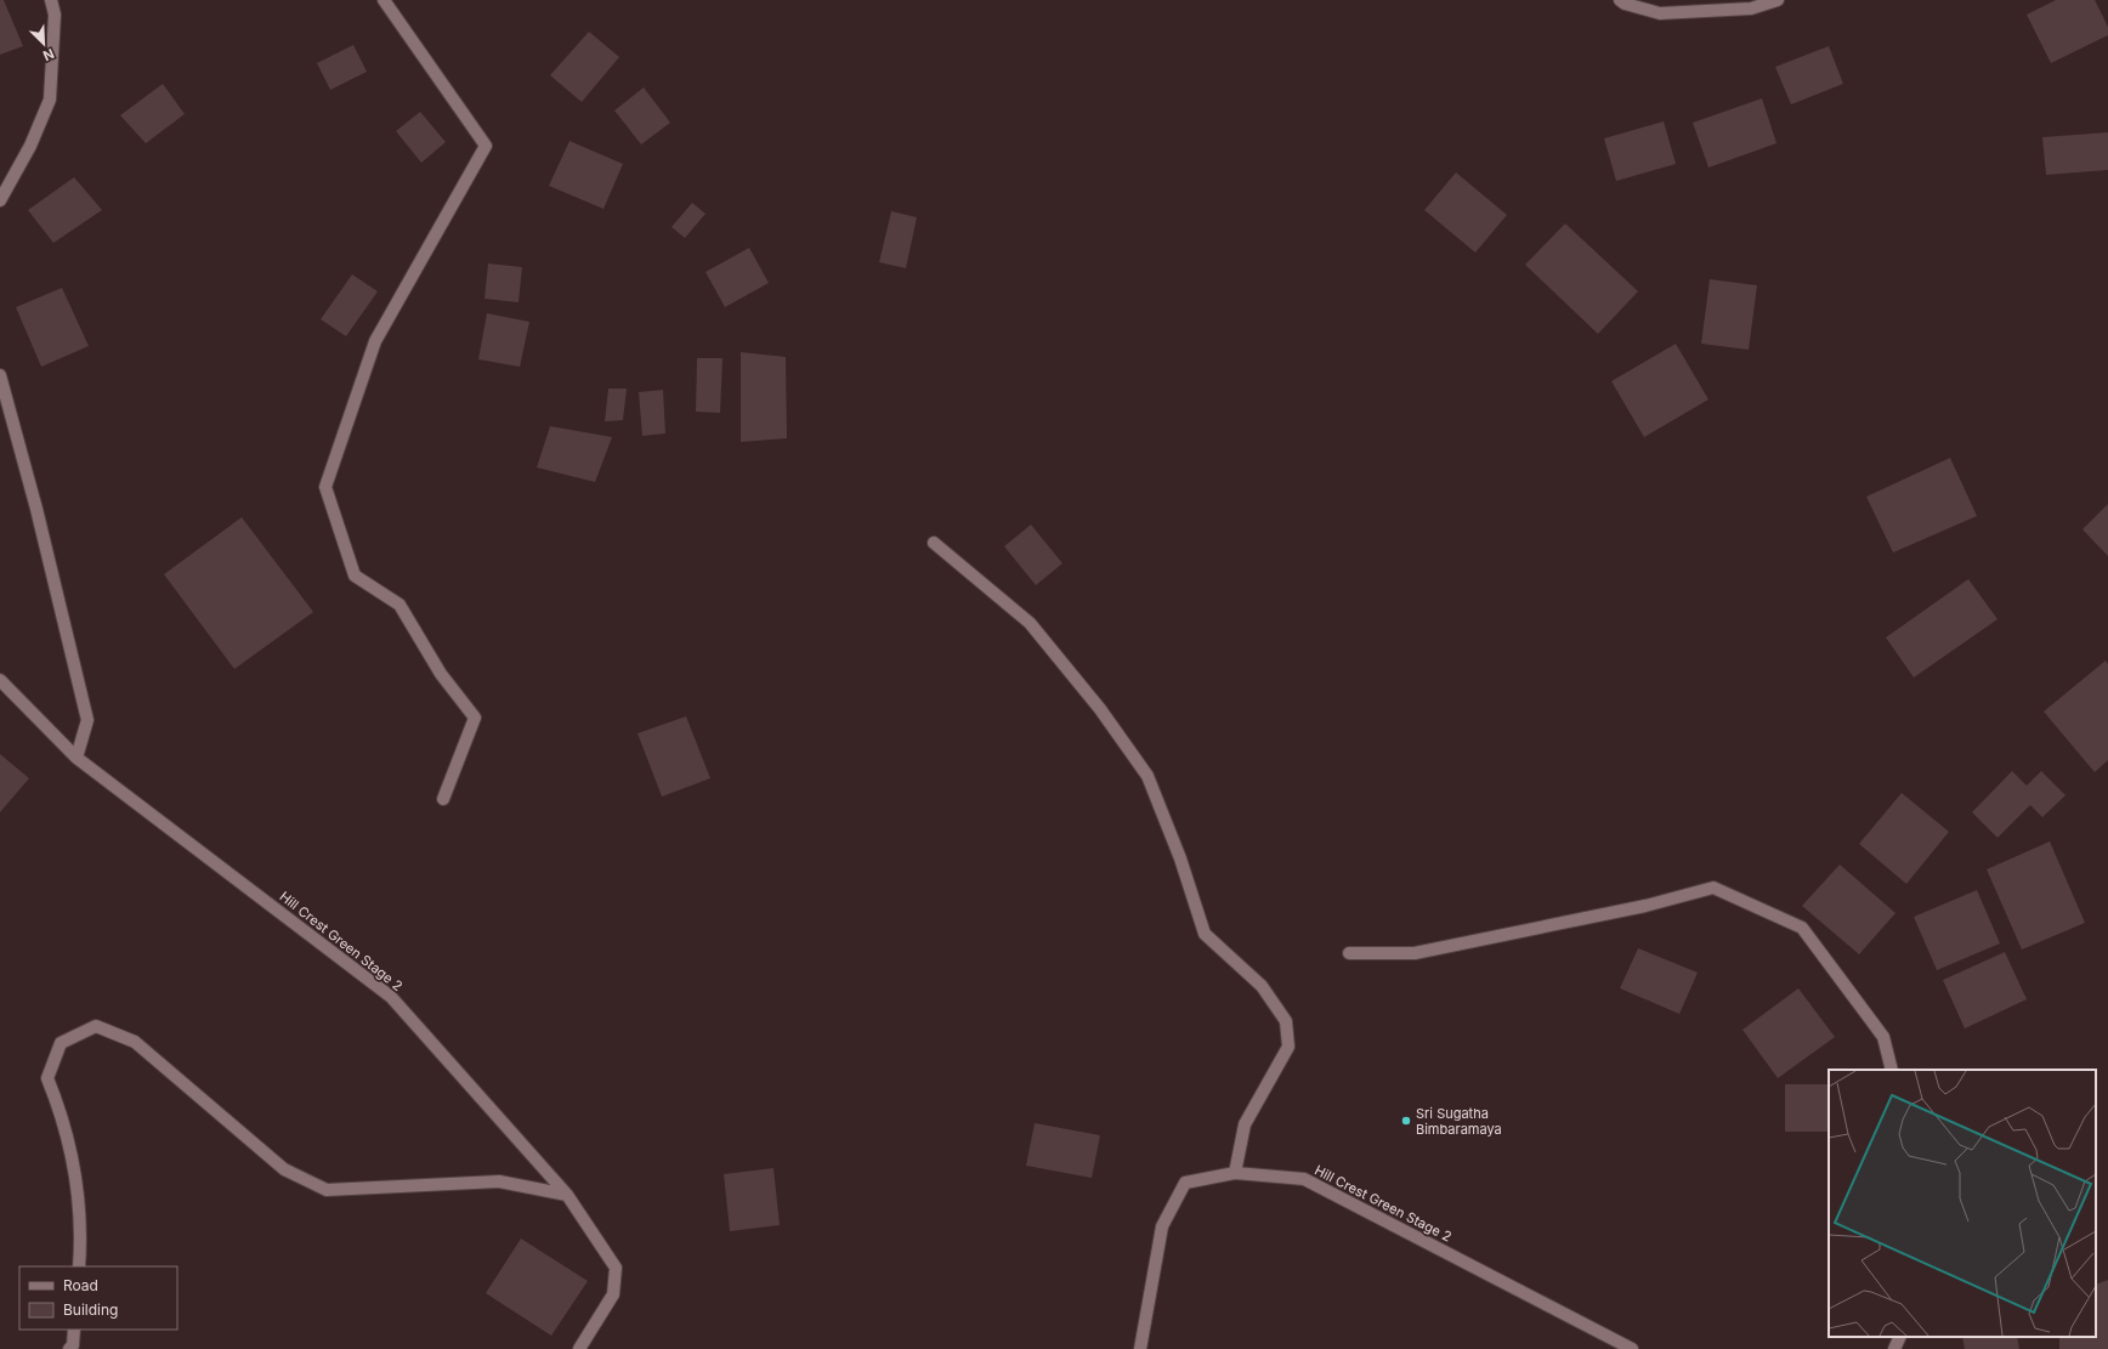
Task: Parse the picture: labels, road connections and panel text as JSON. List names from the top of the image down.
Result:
{
  "streets": {
    "street": ["Hill Crest Green Stage 2"]
  },
  "places": ["Sri Sugatha Bimbaramaya"],
  "legend": ["Road", "Building"],
  "north": "bottom right"
}
